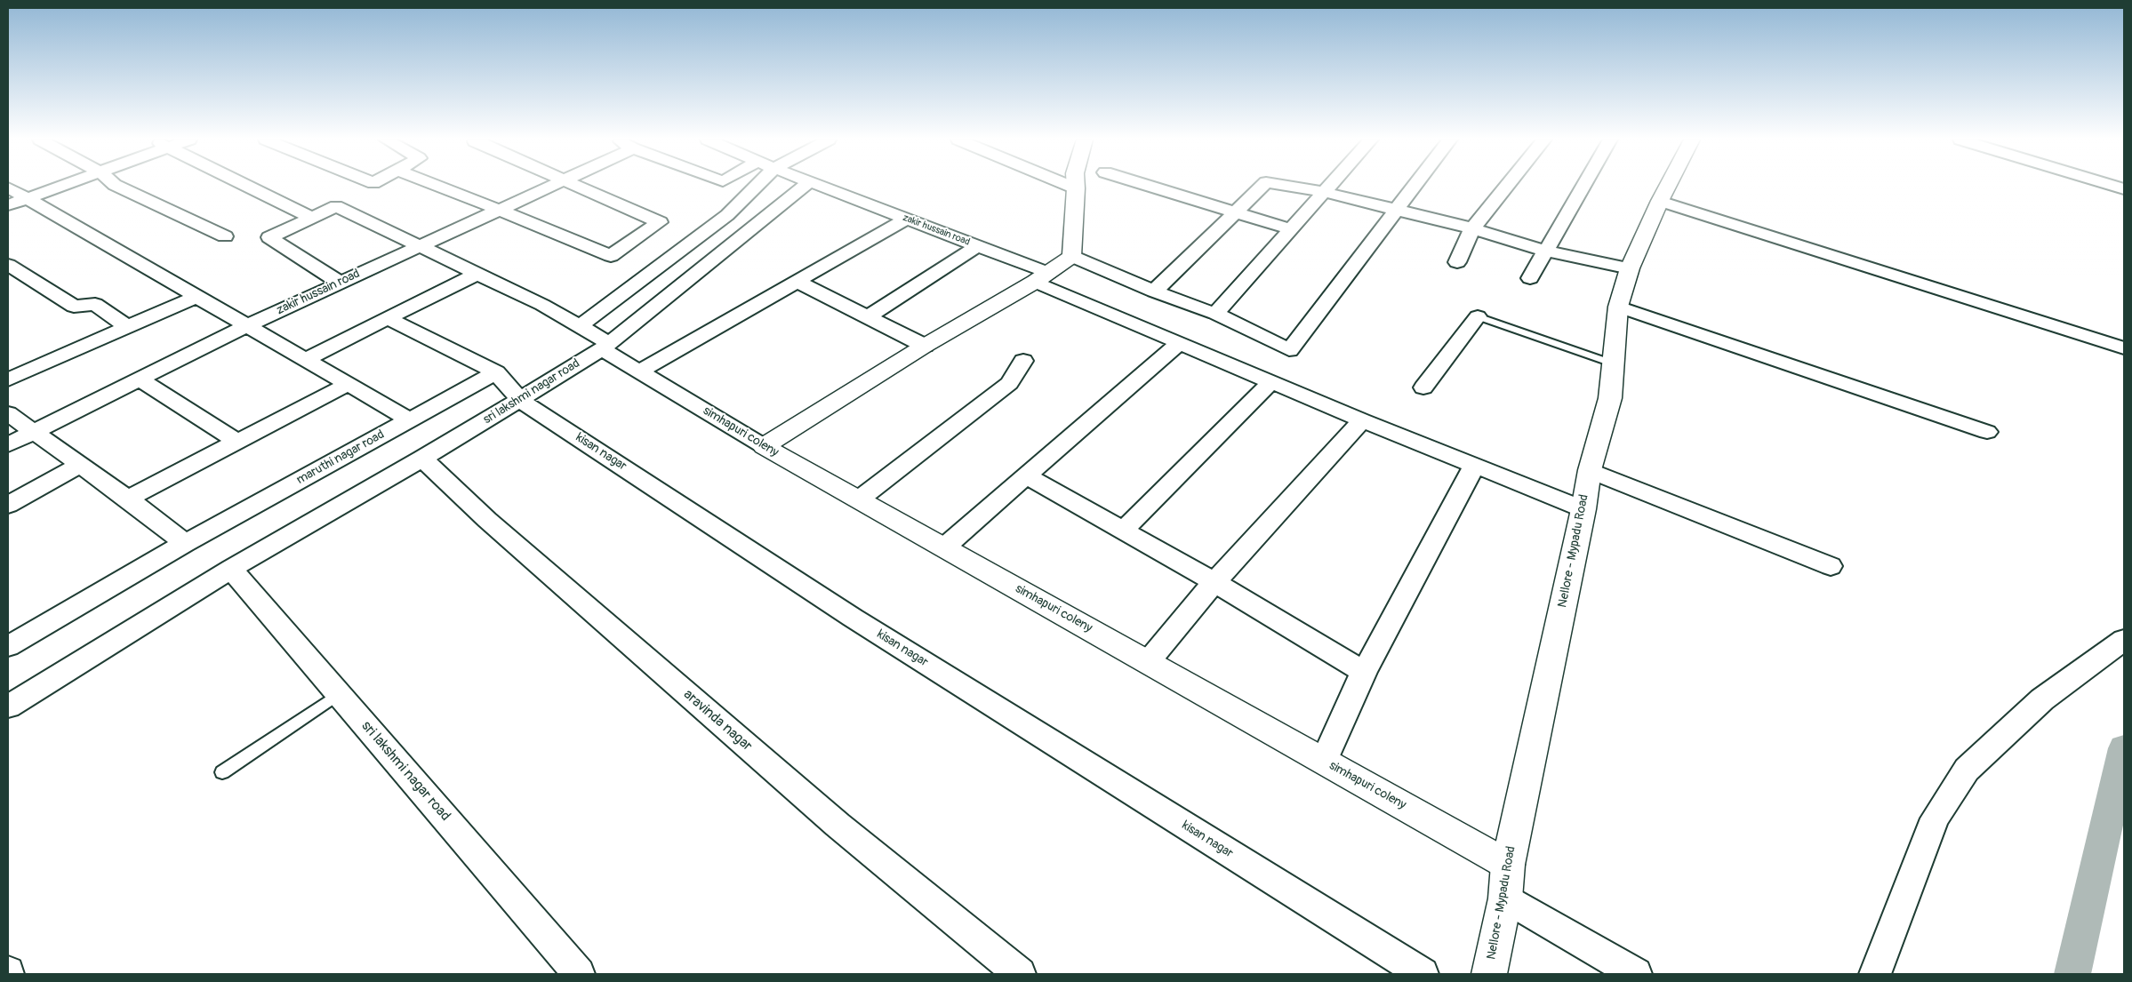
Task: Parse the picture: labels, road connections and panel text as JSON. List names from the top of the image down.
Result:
{
  "streets": {
    "street": [
      "zakir hussain road",
      "sri lakshmi nagar road",
      "simhapuri coleny",
      "kisan nagar",
      "maruthi nagar road",
      "Nellore - Mypadu Road",
      "aravinda nagar"
    ]
  },
  "crossings": [
    ["zakir hussain road", "simhapuri coleny"],
    ["zakir hussain road", "Nellore - Mypadu Road"],
    ["sri lakshmi nagar road", "simhapuri coleny"],
    ["sri lakshmi nagar road", "kisan nagar"],
    ["sri lakshmi nagar road", "aravinda nagar"],
    ["simhapuri coleny", "Nellore - Mypadu Road"],
    ["kisan nagar", "maruthi nagar road"]
  ]
}
